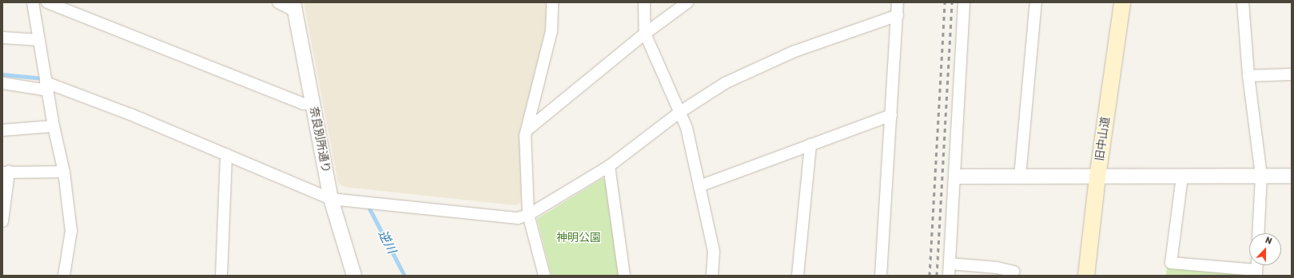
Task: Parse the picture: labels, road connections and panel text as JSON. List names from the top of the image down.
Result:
{
  "streets": {
    "main road": ["旧中山道"],
    "street": ["奈良別所通り"]
  },
  "water": ["逆川"],
  "parks": ["神明公園"],
  "north": "top"
}
